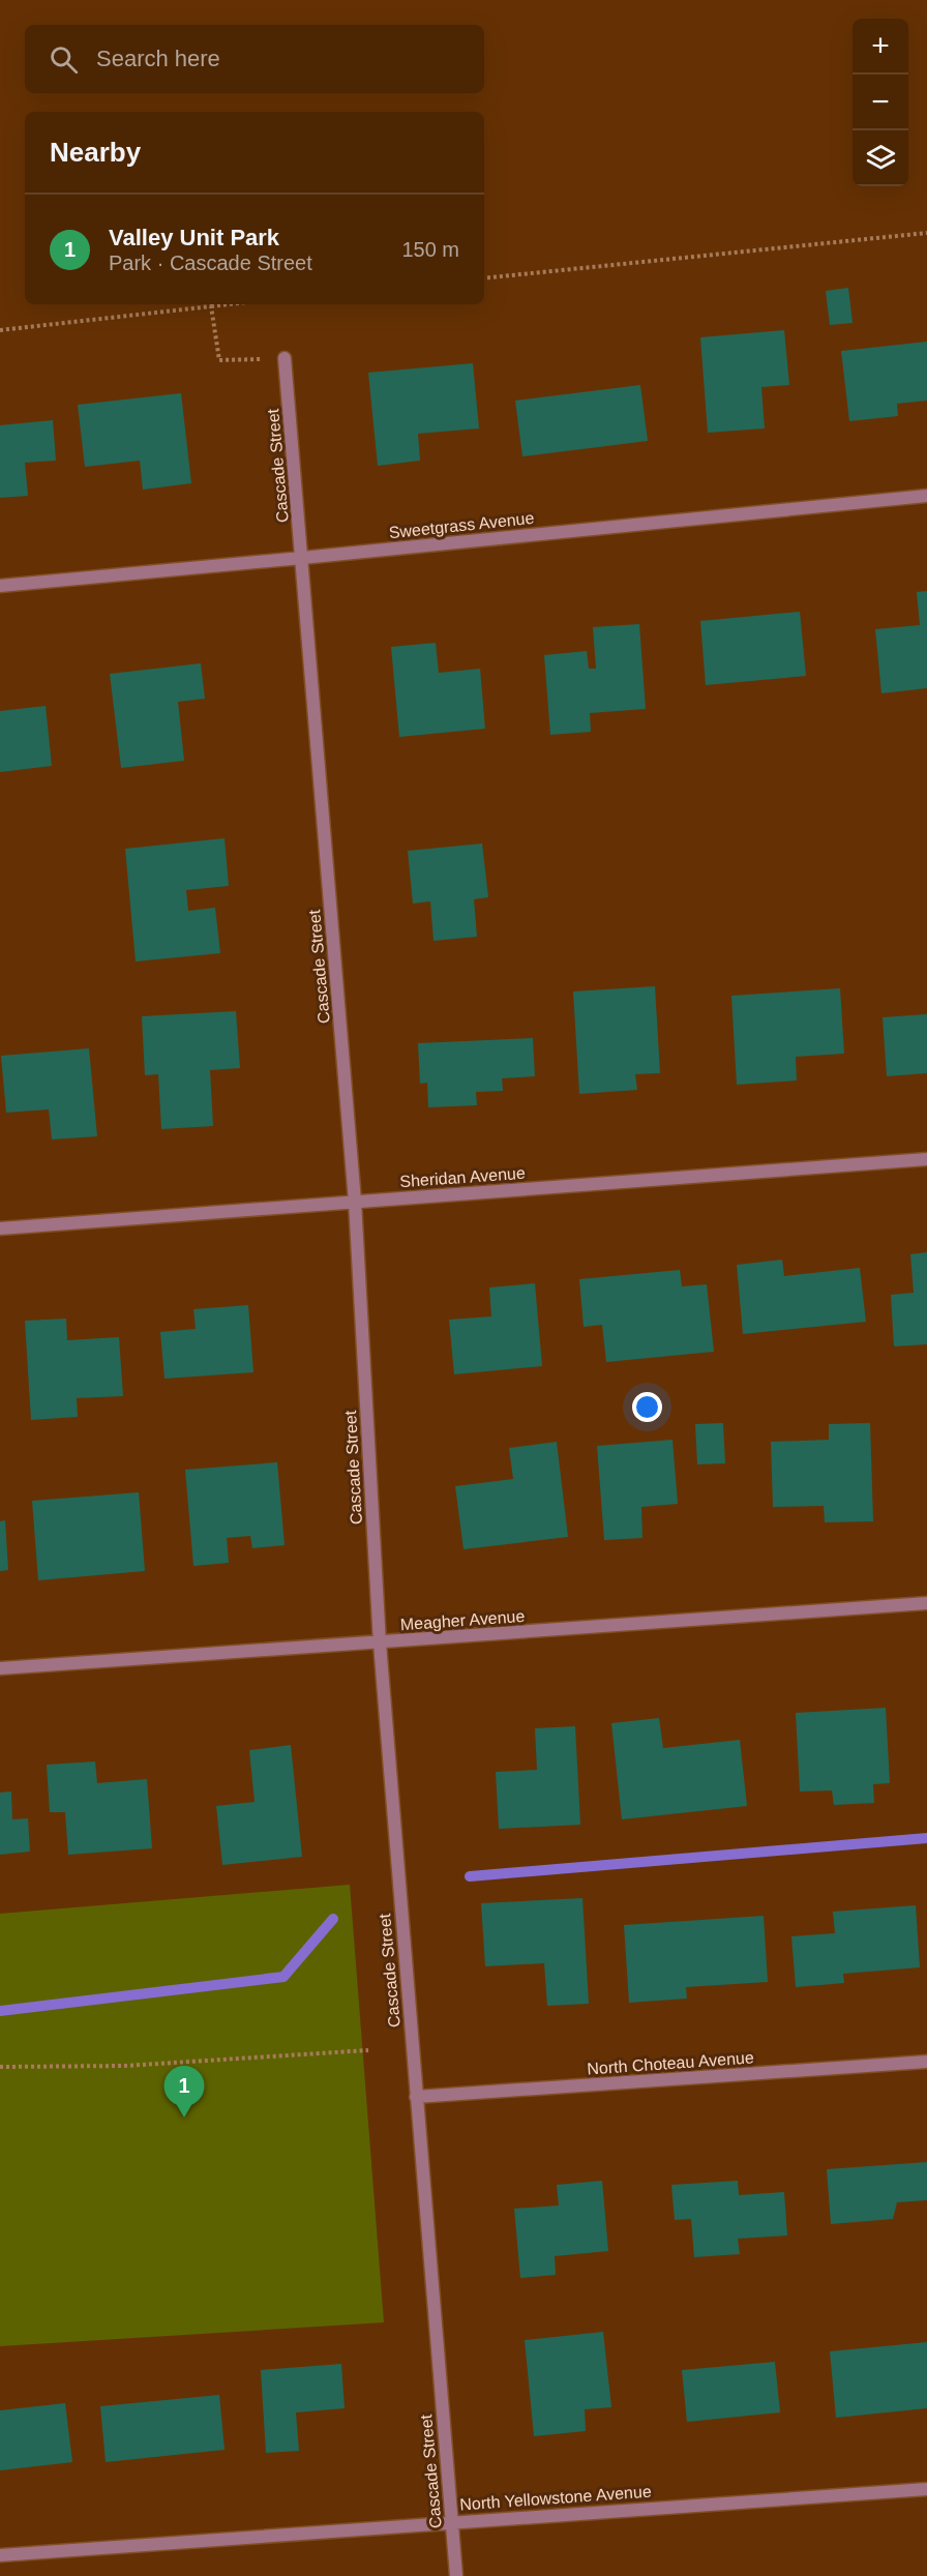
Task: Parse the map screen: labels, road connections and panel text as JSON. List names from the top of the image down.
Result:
{
  "streets": {
    "street": [
      "Cascade Street",
      "Sweetgrass Avenue",
      "Sheridan Avenue",
      "Meagher Avenue",
      "North Choteau Avenue",
      "North Yellowstone Avenue"
    ]
  },
  "crossings": [
    ["Cascade Street", "Sweetgrass Avenue"],
    ["Cascade Street", "Sheridan Avenue"],
    ["Cascade Street", "Meagher Avenue"],
    ["Cascade Street", "North Choteau Avenue"],
    ["Cascade Street", "North Yellowstone Avenue"]
  ],
  "page": {
    "map_buttons": ["+", "−"],
    "search": "Search here",
    "heading": "Nearby",
    "list": [
      {
        "mark": "1",
        "name": "Valley Unit Park",
        "note": "Park · Cascade Street",
        "value": "150 m"
      }
    ],
    "pins": "1"
  }
}
